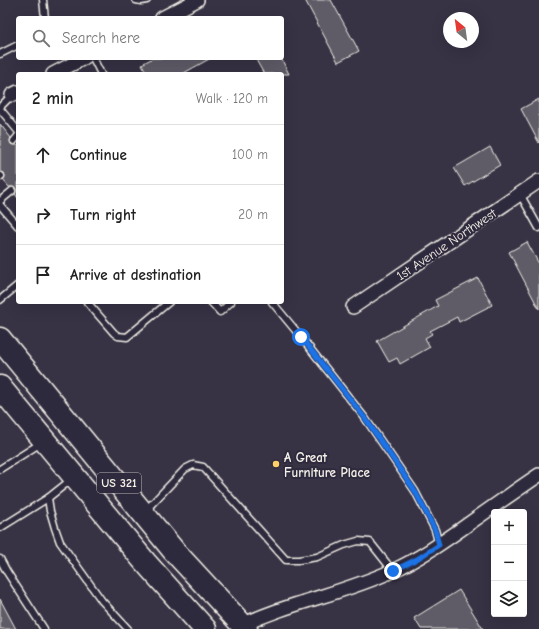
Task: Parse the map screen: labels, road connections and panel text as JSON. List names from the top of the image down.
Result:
{
  "streets": {
    "highway": ["US 321"],
    "street": ["1st Avenue Northwest"]
  },
  "places": ["A Great Furniture Place"],
  "north": "top left",
  "page": {
    "search": "Search here",
    "heading": ["2 min", "Walk · 120 m"],
    "list": [
      ["Continue", "100 m"],
      ["Turn right", "20 m"],
      "Arrive at destination"
    ],
    "map_buttons": ["+", "−"]
  }
}
